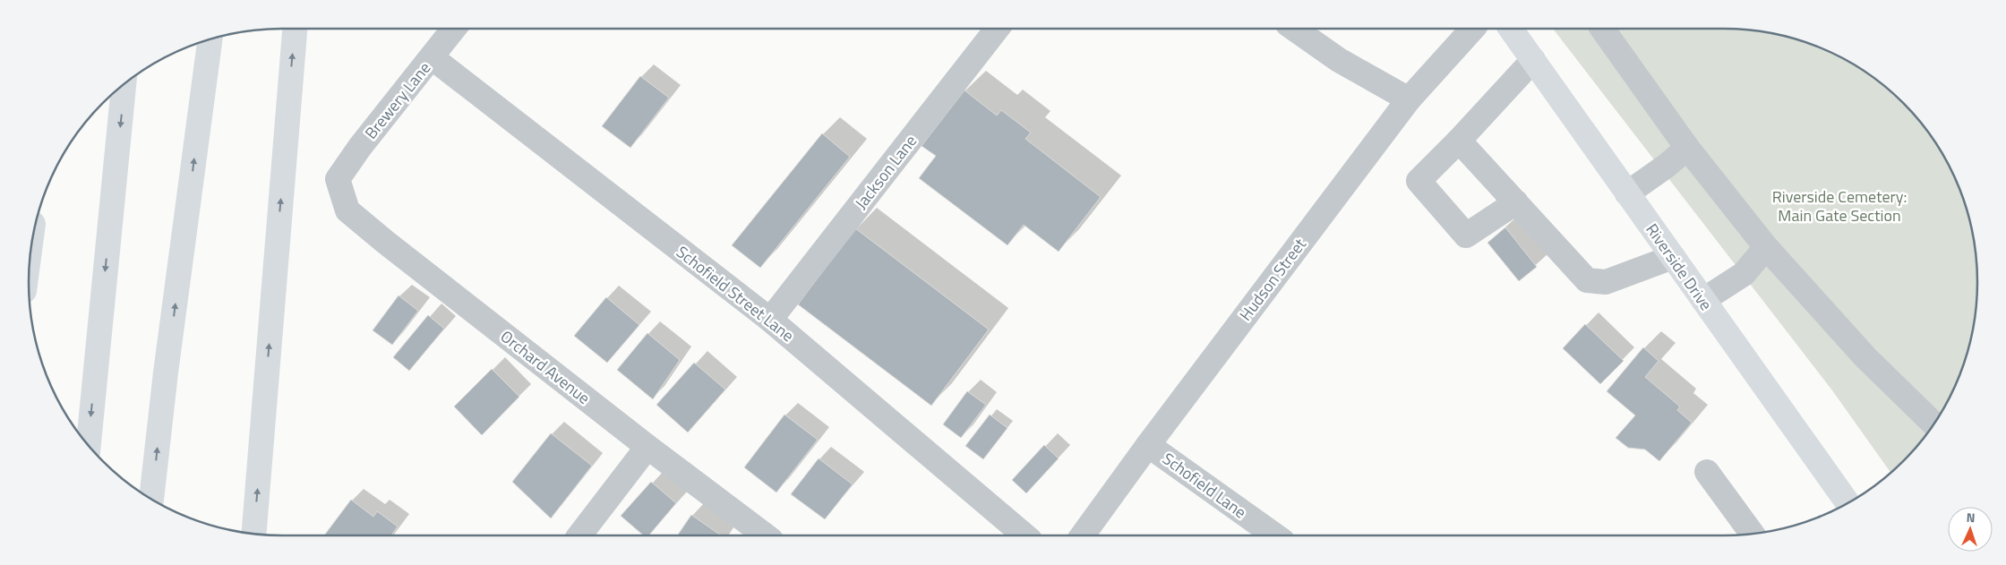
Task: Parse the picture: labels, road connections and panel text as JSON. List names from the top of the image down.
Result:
{
  "streets": {
    "main road": ["Riverside Drive"],
    "street": [
      "Brewery Lane",
      "Jackson Lane",
      "Hudson Street",
      "Schofield Street Lane",
      "Orchard Avenue",
      "Schofield Lane"
    ]
  },
  "crossings": [
    ["Brewery Lane", "Schofield Street Lane"],
    ["Brewery Lane", "Orchard Avenue"],
    ["Jackson Lane", "Schofield Street Lane"],
    ["Hudson Street", "Schofield Lane"]
  ],
  "parks": ["Riverside Cemetery: Main Gate Section"],
  "north": "top"
}
